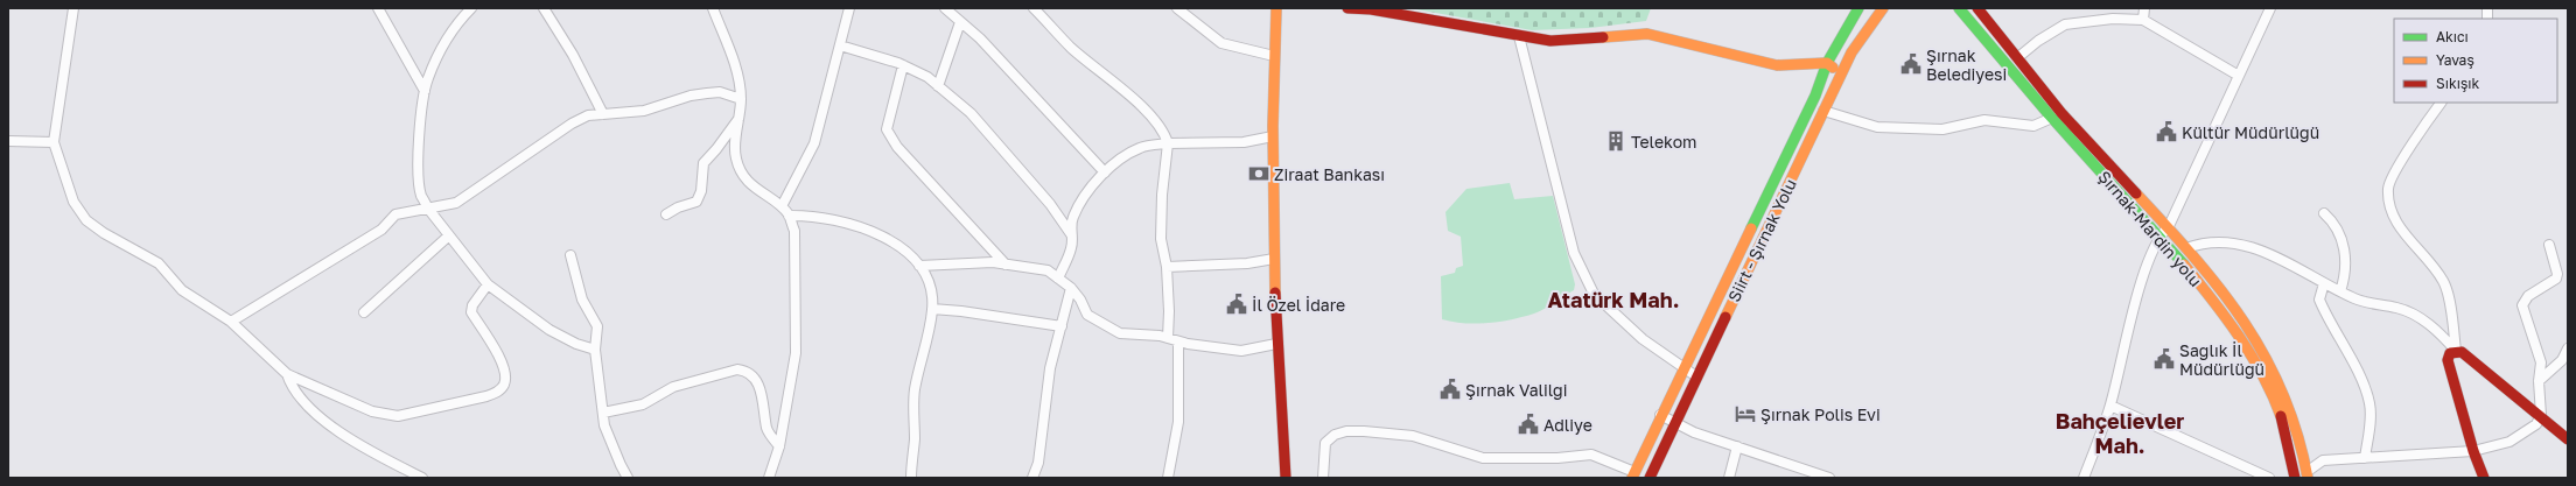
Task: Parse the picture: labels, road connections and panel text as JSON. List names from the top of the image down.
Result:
{
  "streets": {
    "street": ["Şırnak-Mardin yolu", "Siirt - Şırnak Yolu"]
  },
  "districts": ["Atatürk Mah.", "Bahçelievler Mah."],
  "places": {
    "public building": [
      "Şırnak Belediyesi",
      "Kültür Müdürlüğü",
      "İl Özel İdare",
      "Sağlık İl Müdürlüğü",
      "Şırnak Valilği",
      "Adliye"
    ],
    "building": ["Telekom"],
    "bank": ["Ziraat Bankası"],
    "hotel": ["Şırnak Polis Evi"]
  },
  "legend": ["Akıcı", "Yavaş", "Sıkışık"]
}
